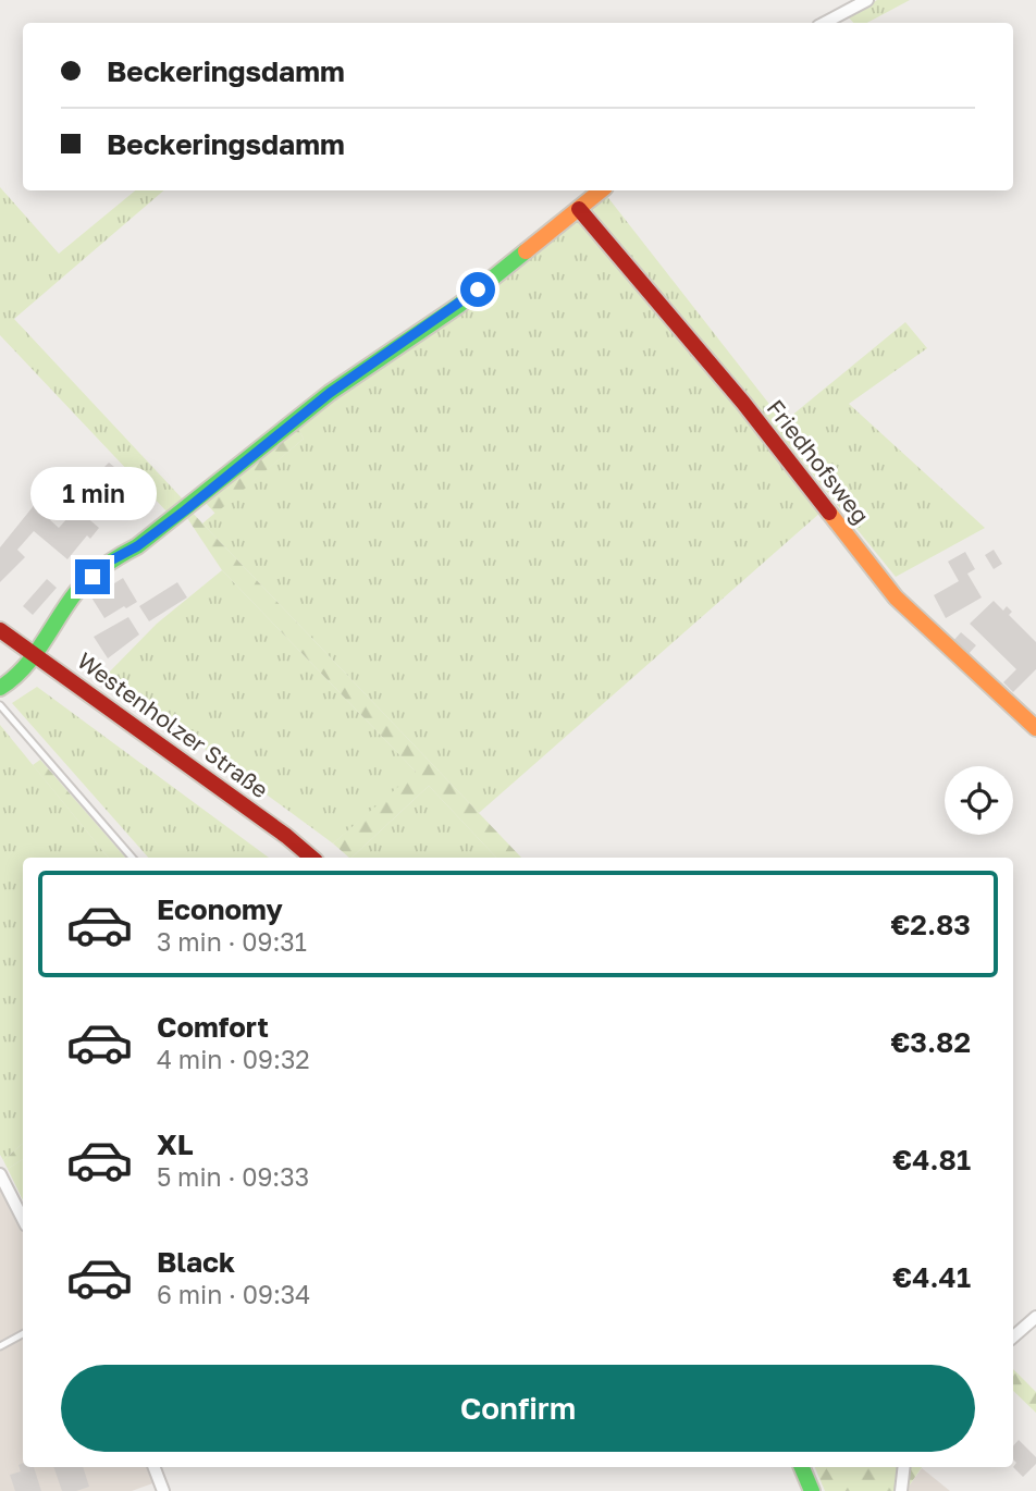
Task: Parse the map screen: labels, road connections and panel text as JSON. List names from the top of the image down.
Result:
{
  "streets": {
    "street": ["Friedhofsweg", "Westenholzer Straße"]
  },
  "page": {
    "banner": ["Beckeringsdamm", "Beckeringsdamm"],
    "bubble": "1 min",
    "list": [
      {
        "name": "Economy",
        "note": "3 min · 09:31",
        "value": "€2.83"
      },
      {
        "name": "Comfort",
        "note": "4 min · 09:32",
        "value": "€3.82"
      },
      {
        "name": "XL",
        "note": "5 min · 09:33",
        "value": "€4.81"
      },
      {
        "name": "Black",
        "note": "6 min · 09:34",
        "value": "€4.41"
      }
    ],
    "buttons": "Confirm"
  }
}
